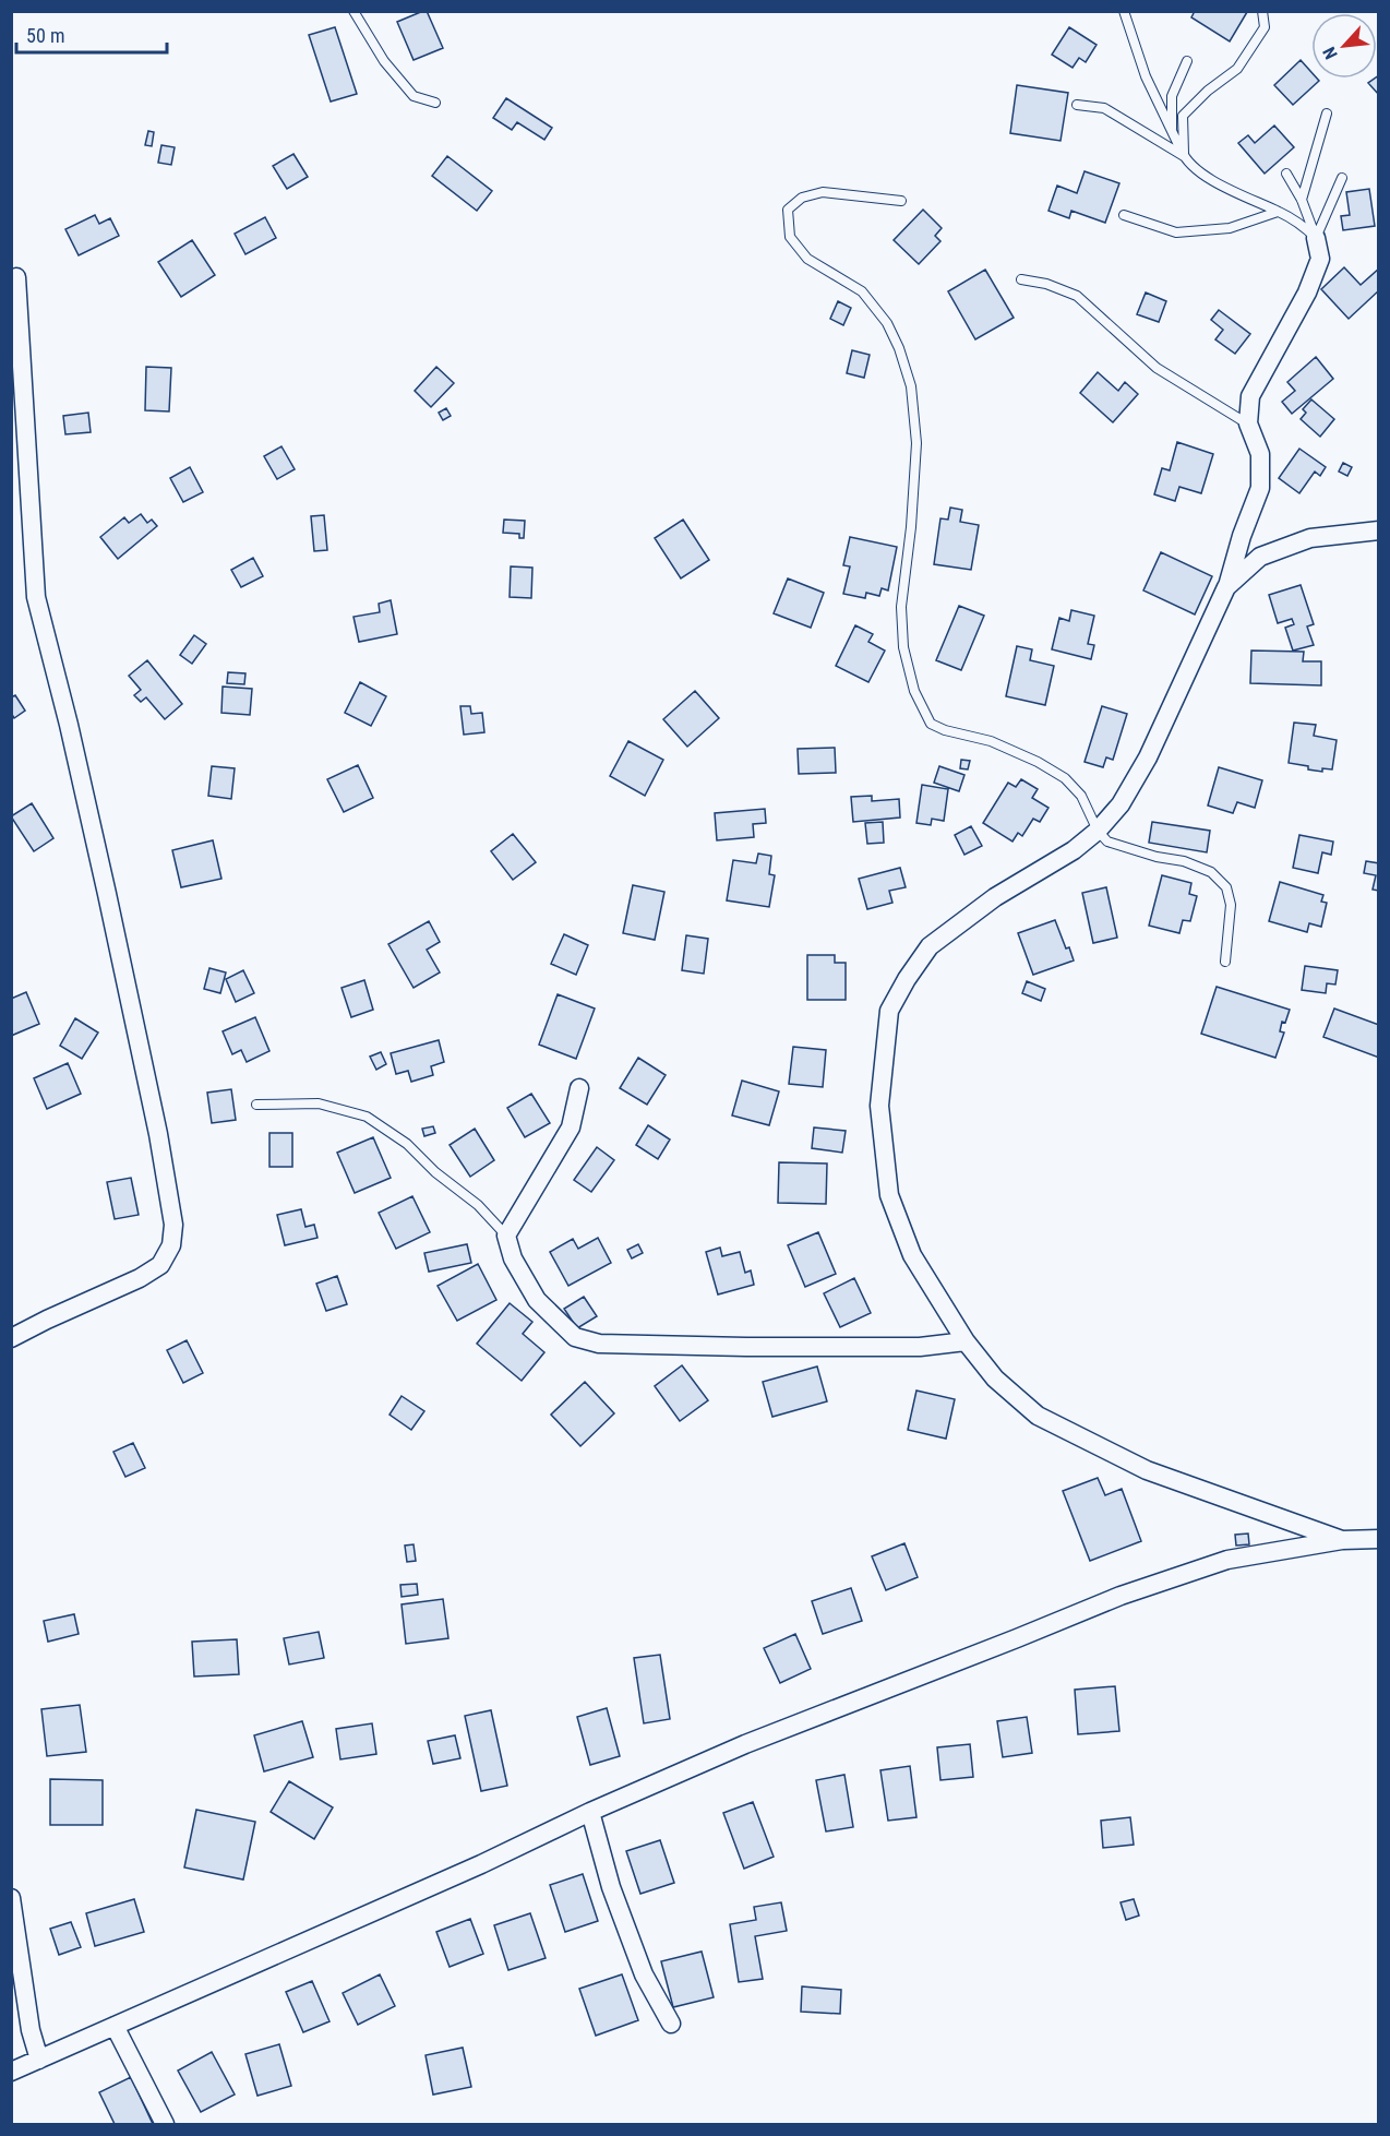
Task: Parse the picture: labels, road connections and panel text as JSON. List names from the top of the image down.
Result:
{
  "scale_bar": "50 m",
  "north": "bottom left"
}
